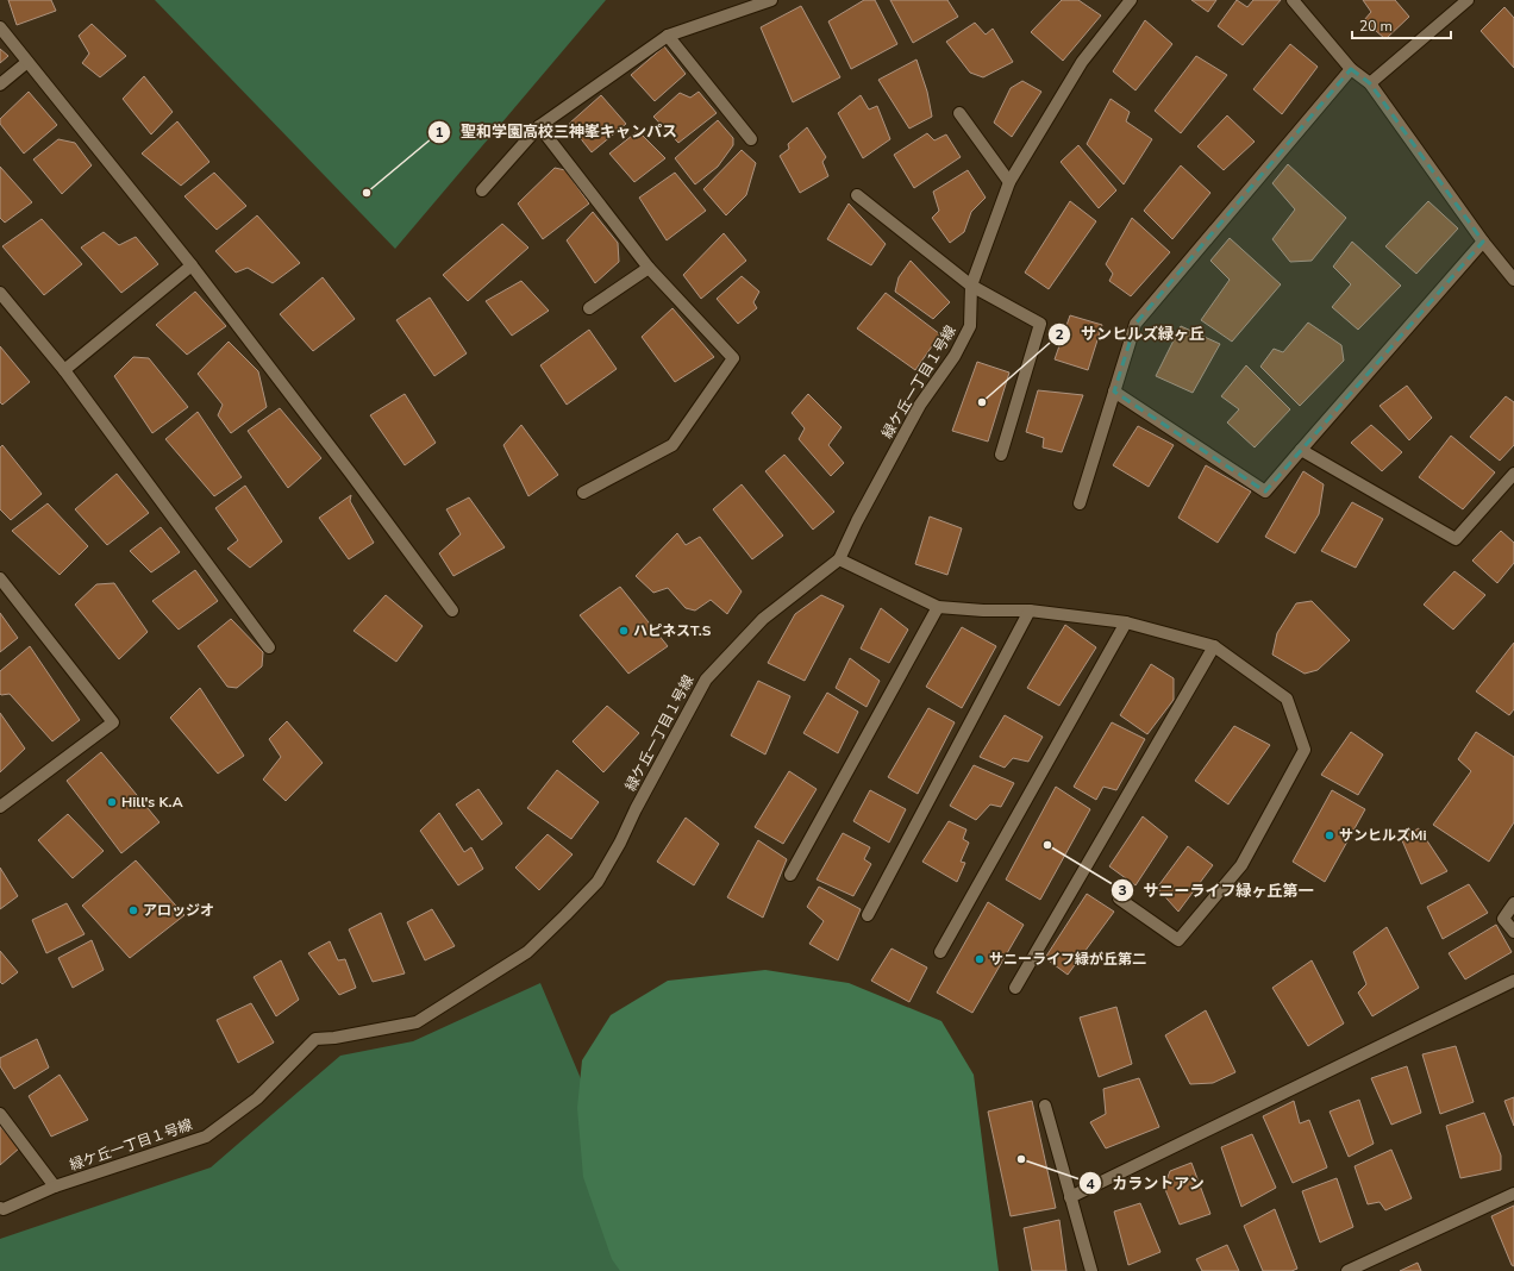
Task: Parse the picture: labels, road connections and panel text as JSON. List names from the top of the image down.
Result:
{
  "streets": {
    "street": ["緑ケ丘一丁目１号線"]
  },
  "places": [
    "聖和学園高校三神峯キャンパス",
    "サンヒルズ緑ヶ丘",
    "ハピネスT.S",
    "Hill's K.A",
    "サンヒルズMi",
    "サニーライフ緑ヶ丘第一",
    "アロッジオ",
    "サニーライフ緑が丘第二",
    "カラントアン"
  ],
  "scale_bar": "20 m"
}
